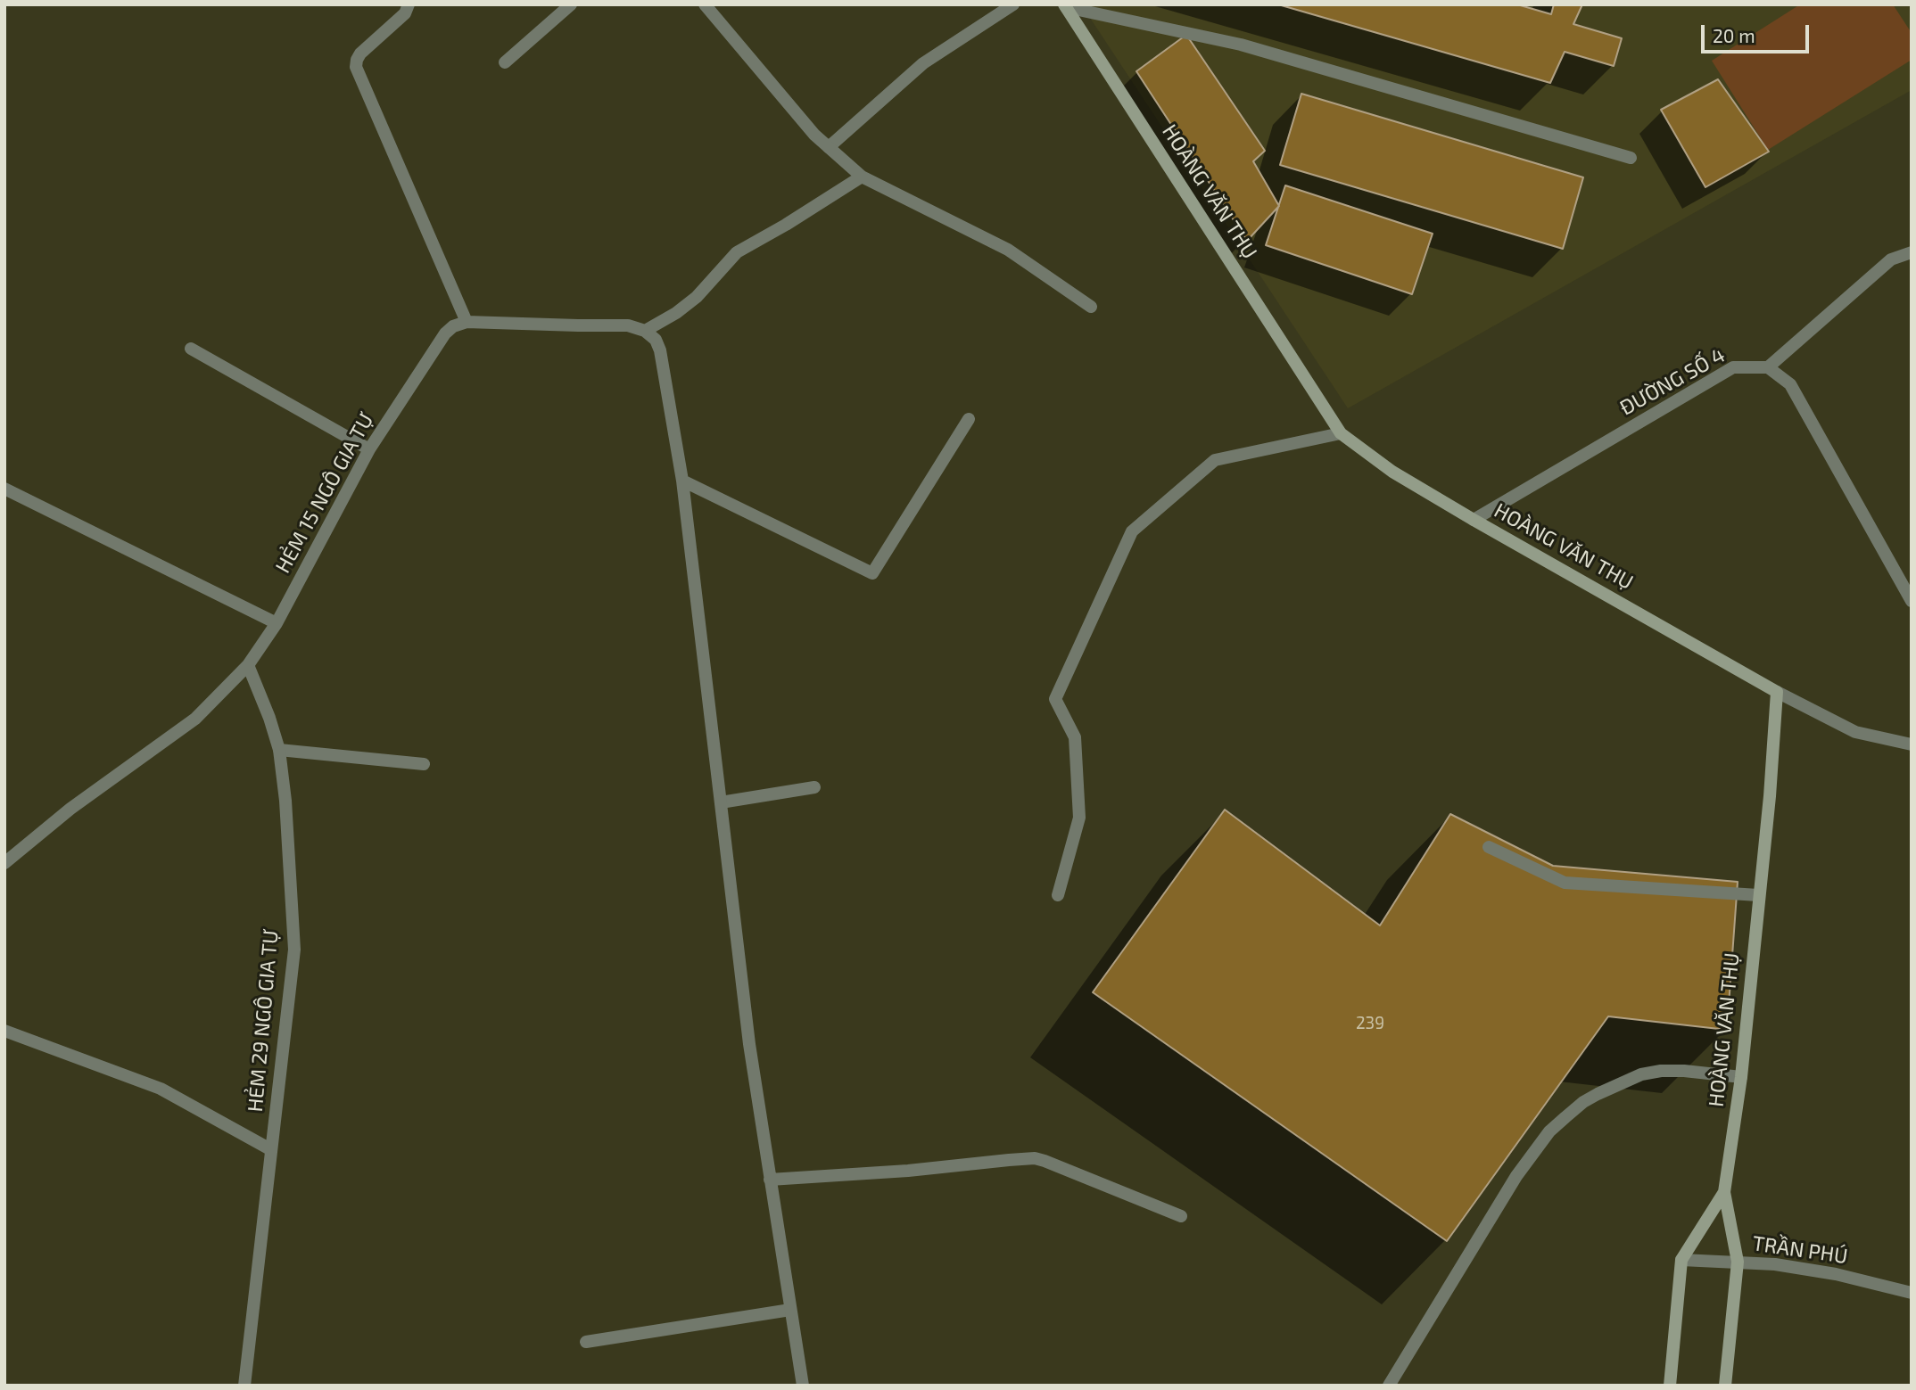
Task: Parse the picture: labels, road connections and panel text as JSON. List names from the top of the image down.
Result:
{
  "streets": {
    "street": [
      "HOÀNG VĂN THỤ",
      "ĐƯỜNG SỐ 4",
      "HẺM 15 NGÔ GIA TỰ",
      "HẺM 29 NGÔ GIA TỰ",
      "TRẦN PHÚ"
    ]
  },
  "crossings": [
    ["HOÀNG VĂN THỤ", "ĐƯỜNG SỐ 4"],
    ["HOÀNG VĂN THỤ", "TRẦN PHÚ"],
    ["HẺM 15 NGÔ GIA TỰ", "HẺM 29 NGÔ GIA TỰ"]
  ],
  "house_numbers": ["239"],
  "scale_bar": "20 m"
}
